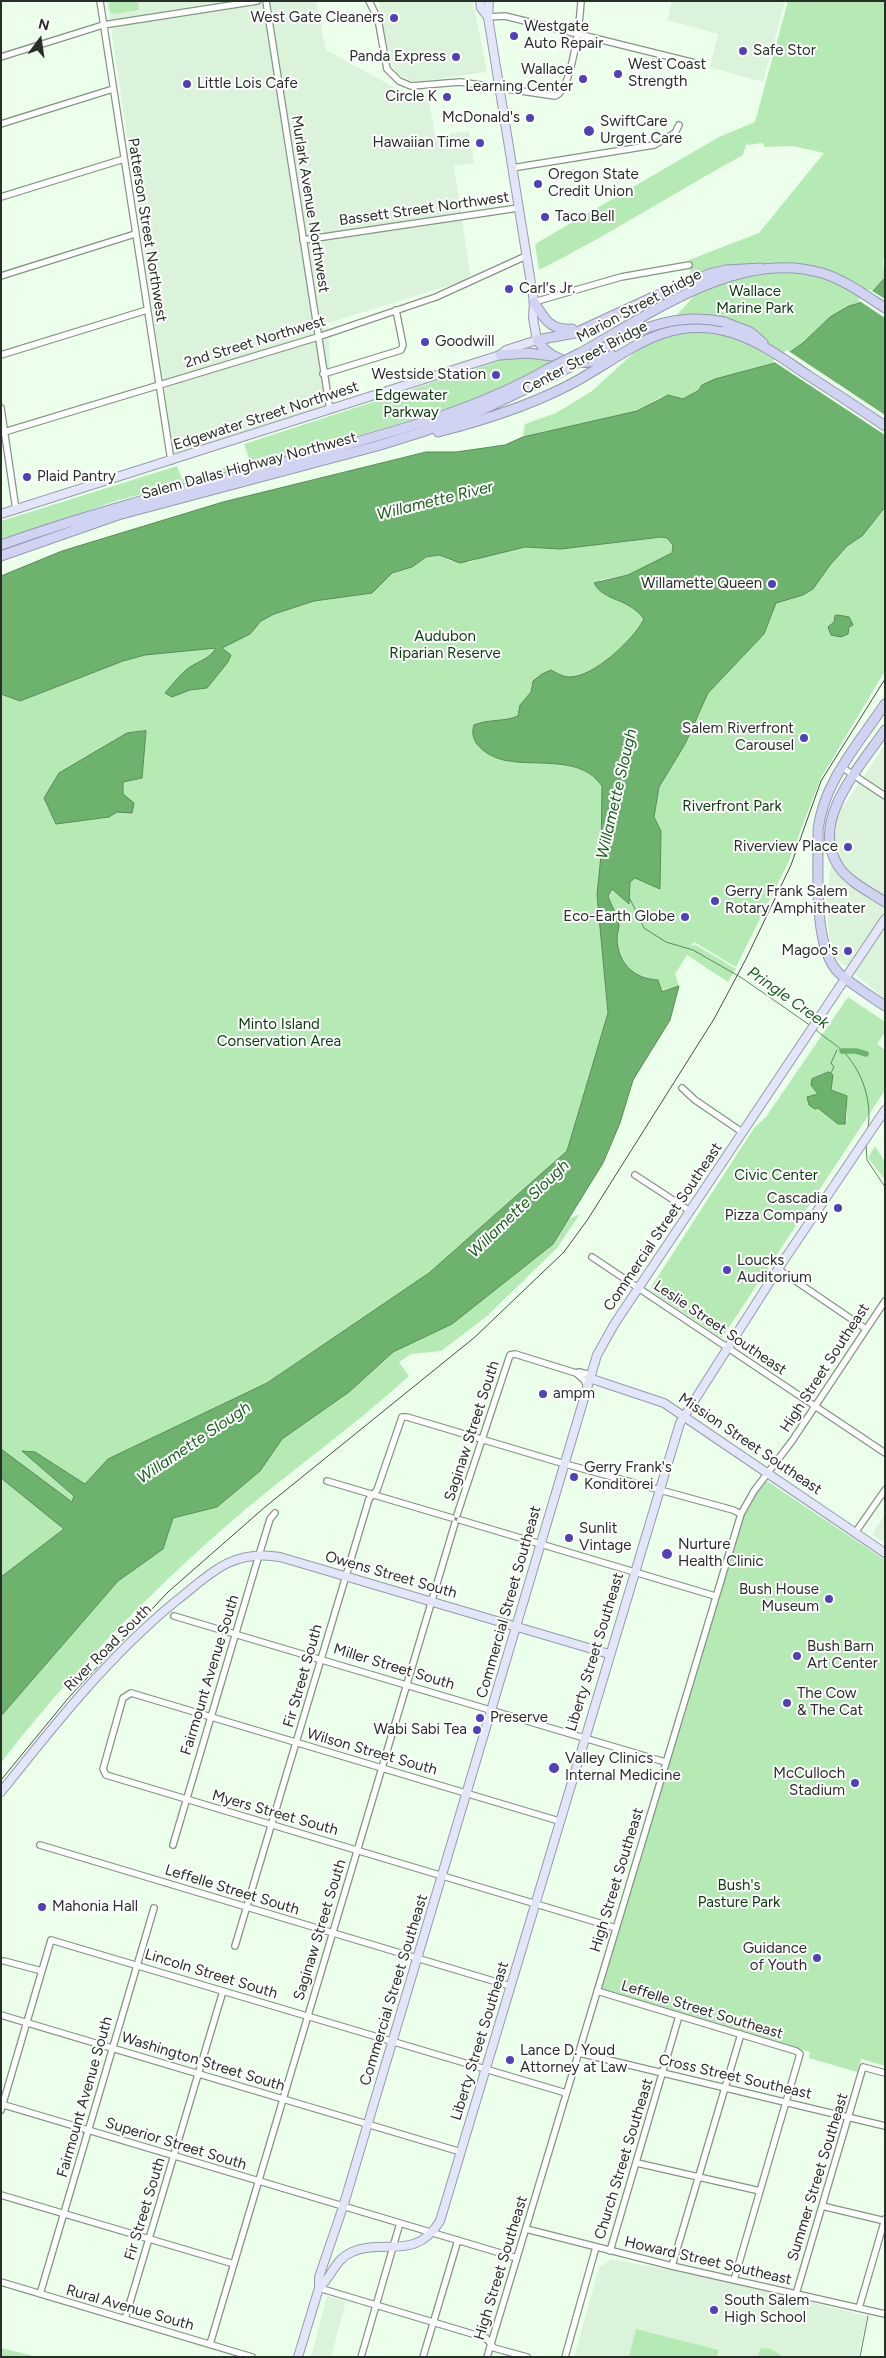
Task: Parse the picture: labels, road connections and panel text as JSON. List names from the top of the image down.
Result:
{
  "streets": {
    "highway": ["Marion Street Bridge", "Center Street Bridge", "Salem Dallas Highway Northwest"],
    "main road": [
      "Edgewater Street Northwest",
      "Commercial Street Southeast",
      "Mission Street Southeast",
      "Owens Street South",
      "River Road South",
      "Liberty Street Southeast"
    ],
    "street": [
      "Murlark Avenue Northwest",
      "Bassett Street Northwest",
      "Patterson Street Northwest",
      "2nd Street Northwest",
      "Leslie Street Southeast",
      "High Street Southeast",
      "Saginaw Street South",
      "Miller Street South",
      "Fairmount Avenue South",
      "Fir Street South",
      "Wilson Street South",
      "Myers Street South",
      "Leffelle Street South",
      "Lincoln Street South",
      "Leffelle Street Southeast",
      "Washington Street South",
      "Cross Street Southeast",
      "Superior Street South",
      "Church Street Southeast",
      "Summer Street Southeast",
      "Howard Street Southeast",
      "Rural Avenue South"
    ]
  },
  "crossings": [
    ["Murlark Avenue Northwest", "Bassett Street Northwest"],
    ["Murlark Avenue Northwest", "2nd Street Northwest"],
    ["Murlark Avenue Northwest", "Edgewater Street Northwest"],
    ["Patterson Street Northwest", "2nd Street Northwest"],
    ["Patterson Street Northwest", "Edgewater Street Northwest"],
    ["Marion Street Bridge", "Salem Dallas Highway Northwest"],
    ["Center Street Bridge", "Salem Dallas Highway Northwest"],
    ["Commercial Street Southeast", "Leslie Street Southeast"],
    ["Commercial Street Southeast", "Saginaw Street South"],
    ["Commercial Street Southeast", "Mission Street Southeast"],
    ["Commercial Street Southeast", "Owens Street South"],
    ["Commercial Street Southeast", "Liberty Street Southeast"],
    ["Commercial Street Southeast", "Miller Street South"],
    ["Commercial Street Southeast", "Wilson Street South"],
    ["Commercial Street Southeast", "Myers Street South"],
    ["Commercial Street Southeast", "Leffelle Street South"],
    ["Commercial Street Southeast", "Lincoln Street South"],
    ["Commercial Street Southeast", "Washington Street South"],
    ["Commercial Street Southeast", "Superior Street South"],
    ["Leslie Street Southeast", "High Street Southeast"],
    ["Leslie Street Southeast", "Liberty Street Southeast"],
    ["High Street Southeast", "Mission Street Southeast"],
    ["High Street Southeast", "Miller Street South"],
    ["High Street Southeast", "Myers Street South"],
    ["High Street Southeast", "Lincoln Street South"],
    ["High Street Southeast", "Leffelle Street Southeast"],
    ["High Street Southeast", "Cross Street Southeast"],
    ["High Street Southeast", "Superior Street South"],
    ["High Street Southeast", "Howard Street Southeast"],
    ["Saginaw Street South", "Mission Street Southeast"],
    ["Saginaw Street South", "Owens Street South"],
    ["Saginaw Street South", "Miller Street South"],
    ["Saginaw Street South", "Fir Street South"],
    ["Saginaw Street South", "Wilson Street South"],
    ["Saginaw Street South", "Myers Street South"],
    ["Saginaw Street South", "Leffelle Street South"],
    ["Saginaw Street South", "Lincoln Street South"],
    ["Saginaw Street South", "Washington Street South"],
    ["Saginaw Street South", "Superior Street South"],
    ["Saginaw Street South", "Rural Avenue South"],
    ["Mission Street Southeast", "Liberty Street Southeast"],
    ["Owens Street South", "River Road South"],
    ["Owens Street South", "Liberty Street Southeast"],
    ["Owens Street South", "Fairmount Avenue South"],
    ["Owens Street South", "Fir Street South"],
    ["River Road South", "Fairmount Avenue South"],
    ["Liberty Street Southeast", "Miller Street South"],
    ["Liberty Street Southeast", "Wilson Street South"],
    ["Liberty Street Southeast", "Myers Street South"],
    ["Liberty Street Southeast", "Lincoln Street South"],
    ["Liberty Street Southeast", "Washington Street South"],
    ["Liberty Street Southeast", "Superior Street South"],
    ["Miller Street South", "Fairmount Avenue South"],
    ["Miller Street South", "Fir Street South"],
    ["Fairmount Avenue South", "Wilson Street South"],
    ["Fairmount Avenue South", "Myers Street South"],
    ["Fairmount Avenue South", "Lincoln Street South"],
    ["Fairmount Avenue South", "Washington Street South"],
    ["Fairmount Avenue South", "Superior Street South"],
    ["Fairmount Avenue South", "Rural Avenue South"],
    ["Fir Street South", "Wilson Street South"],
    ["Fir Street South", "Myers Street South"],
    ["Fir Street South", "Leffelle Street South"],
    ["Fir Street South", "Lincoln Street South"],
    ["Fir Street South", "Washington Street South"],
    ["Fir Street South", "Superior Street South"],
    ["Fir Street South", "Rural Avenue South"],
    ["Wilson Street South", "Myers Street South"],
    ["Leffelle Street Southeast", "Cross Street Southeast"],
    ["Leffelle Street Southeast", "Church Street Southeast"],
    ["Cross Street Southeast", "Church Street Southeast"],
    ["Cross Street Southeast", "Summer Street Southeast"],
    ["Church Street Southeast", "Howard Street Southeast"],
    ["Summer Street Southeast", "Howard Street Southeast"]
  ],
  "water": ["Willamette River", "Willamette Slough", "Pringle Creek"],
  "parks": [
    "Wallace Marine Park",
    "Edgewater Parkway",
    "Audubon Riparian Reserve",
    "Riverfront Park",
    "Minto Island Conservation Area",
    "Civic Center",
    "Bush's Pasture Park"
  ],
  "places": [
    "West Gate Cleaners",
    "Westgate Auto Repair",
    "Safe Stor",
    "Panda Express",
    "West Coast Strength",
    "Wallace Learning Center",
    "Little Lois Cafe",
    "Circle K",
    "McDonald's",
    "SwiftCare Urgent Care",
    "Hawaiian Time",
    "Oregon State Credit Union",
    "Taco Bell",
    "Carl's Jr.",
    "Goodwill",
    "Westside Station",
    "Plaid Pantry",
    "Willamette Queen",
    "Salem Riverfront Carousel",
    "Riverview Place",
    "Gerry Frank Salem Rotary Amphitheater",
    "Eco-Earth Globe",
    "Magoo's",
    "Cascadia Pizza Company",
    "Loucks Auditorium",
    "ampm",
    "Gerry Frank's Konditorei",
    "Sunlit Vintage",
    "Nurture Health Clinic",
    "Bush House Museum",
    "Bush Barn Art Center",
    "The Cow & The Cat",
    "Preserve",
    "Wabi Sabi Tea",
    "Valley Clinics Internal Medicine",
    "McCulloch Stadium",
    "Mahonia Hall",
    "Guidance of Youth",
    "Lance D. Youd Attorney at Law",
    "South Salem High School"
  ],
  "north": "top"
}
